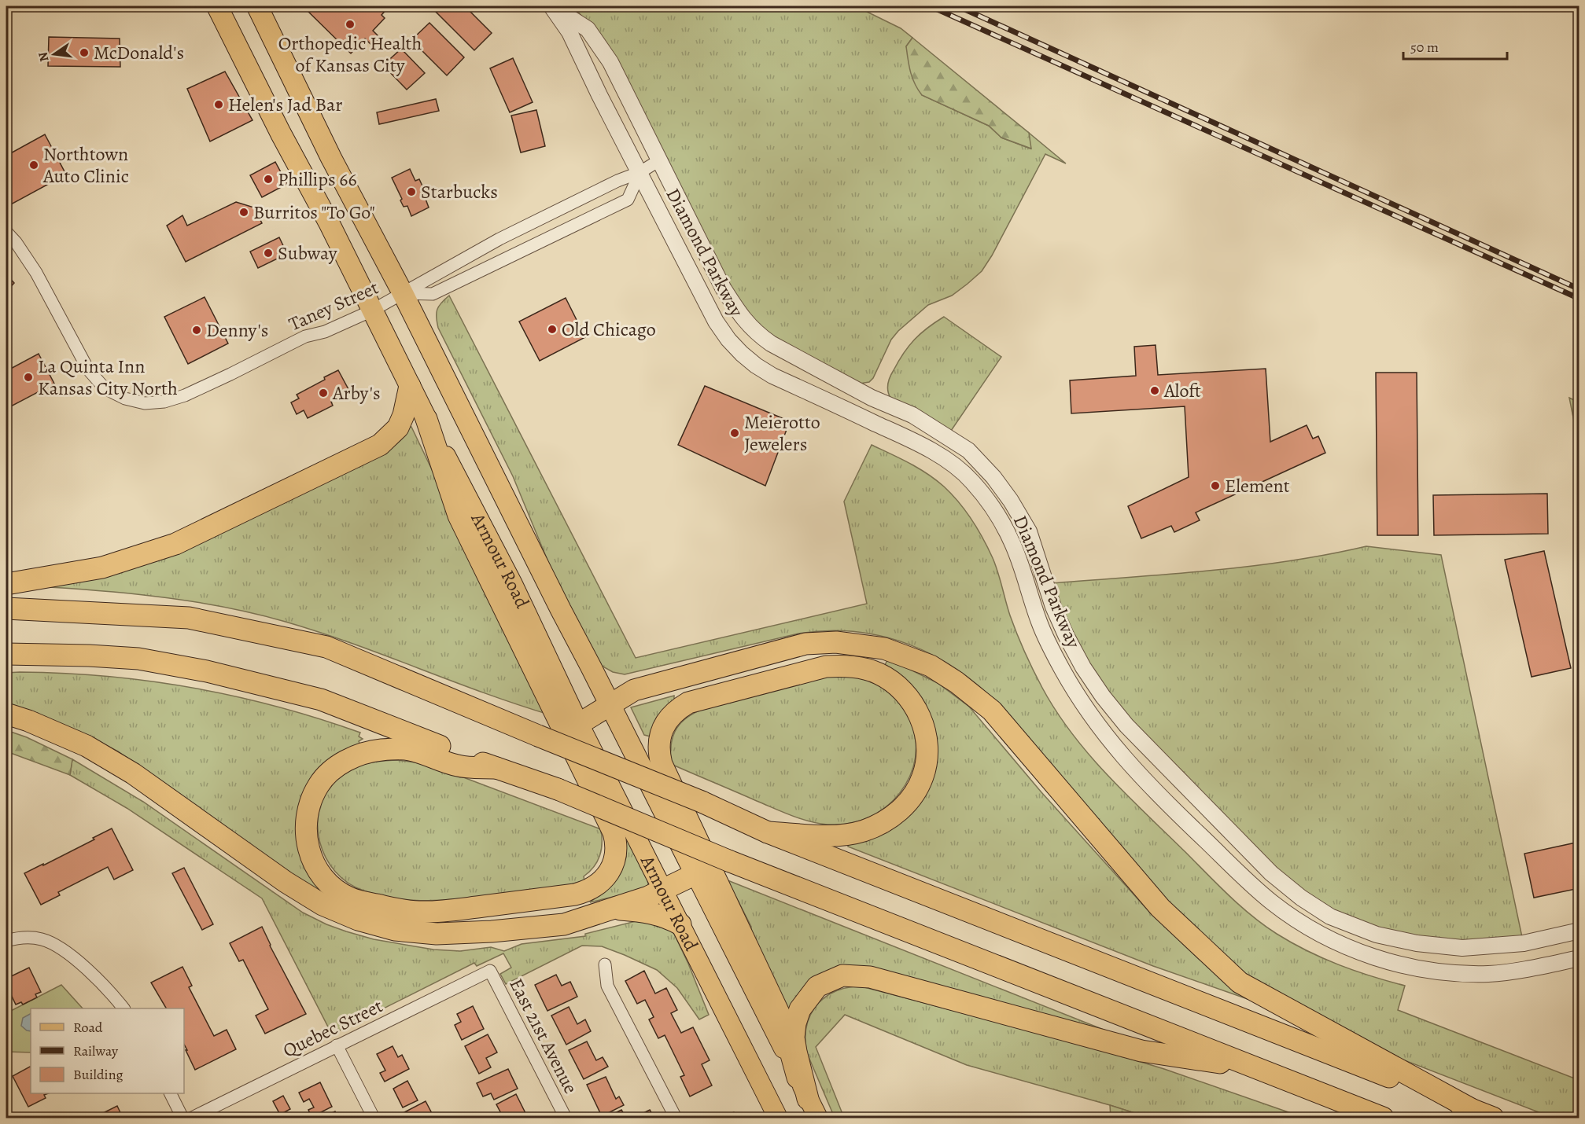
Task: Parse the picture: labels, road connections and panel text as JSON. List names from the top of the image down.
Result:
{
  "streets": {
    "highway": ["Armour Road"],
    "street": [
      "Diamond Parkway",
      "Taney Street",
      "Quebec Street",
      "East 21st Avenue"
    ]
  },
  "crossings": [
    ["Diamond Parkway", "Taney Street"],
    ["Taney Street", "Armour Road"],
    ["Quebec Street", "East 21st Avenue"]
  ],
  "places": [
    "Orthopedic Health of Kansas City",
    "McDonald's",
    "Helen's Jad Bar",
    "Northtown Auto Clinic",
    "Phillips 66",
    "Starbucks",
    "Burritos \"To Go\"",
    "Subway",
    "Old Chicago",
    "Denny's",
    "La Quinta Inn Kansas City North",
    "Aloft",
    "Arby's",
    "Meierotto Jewelers",
    "Element"
  ],
  "legend": ["Road", "Railway", "Building"],
  "scale_bar": "50 m",
  "north": "left"
}
